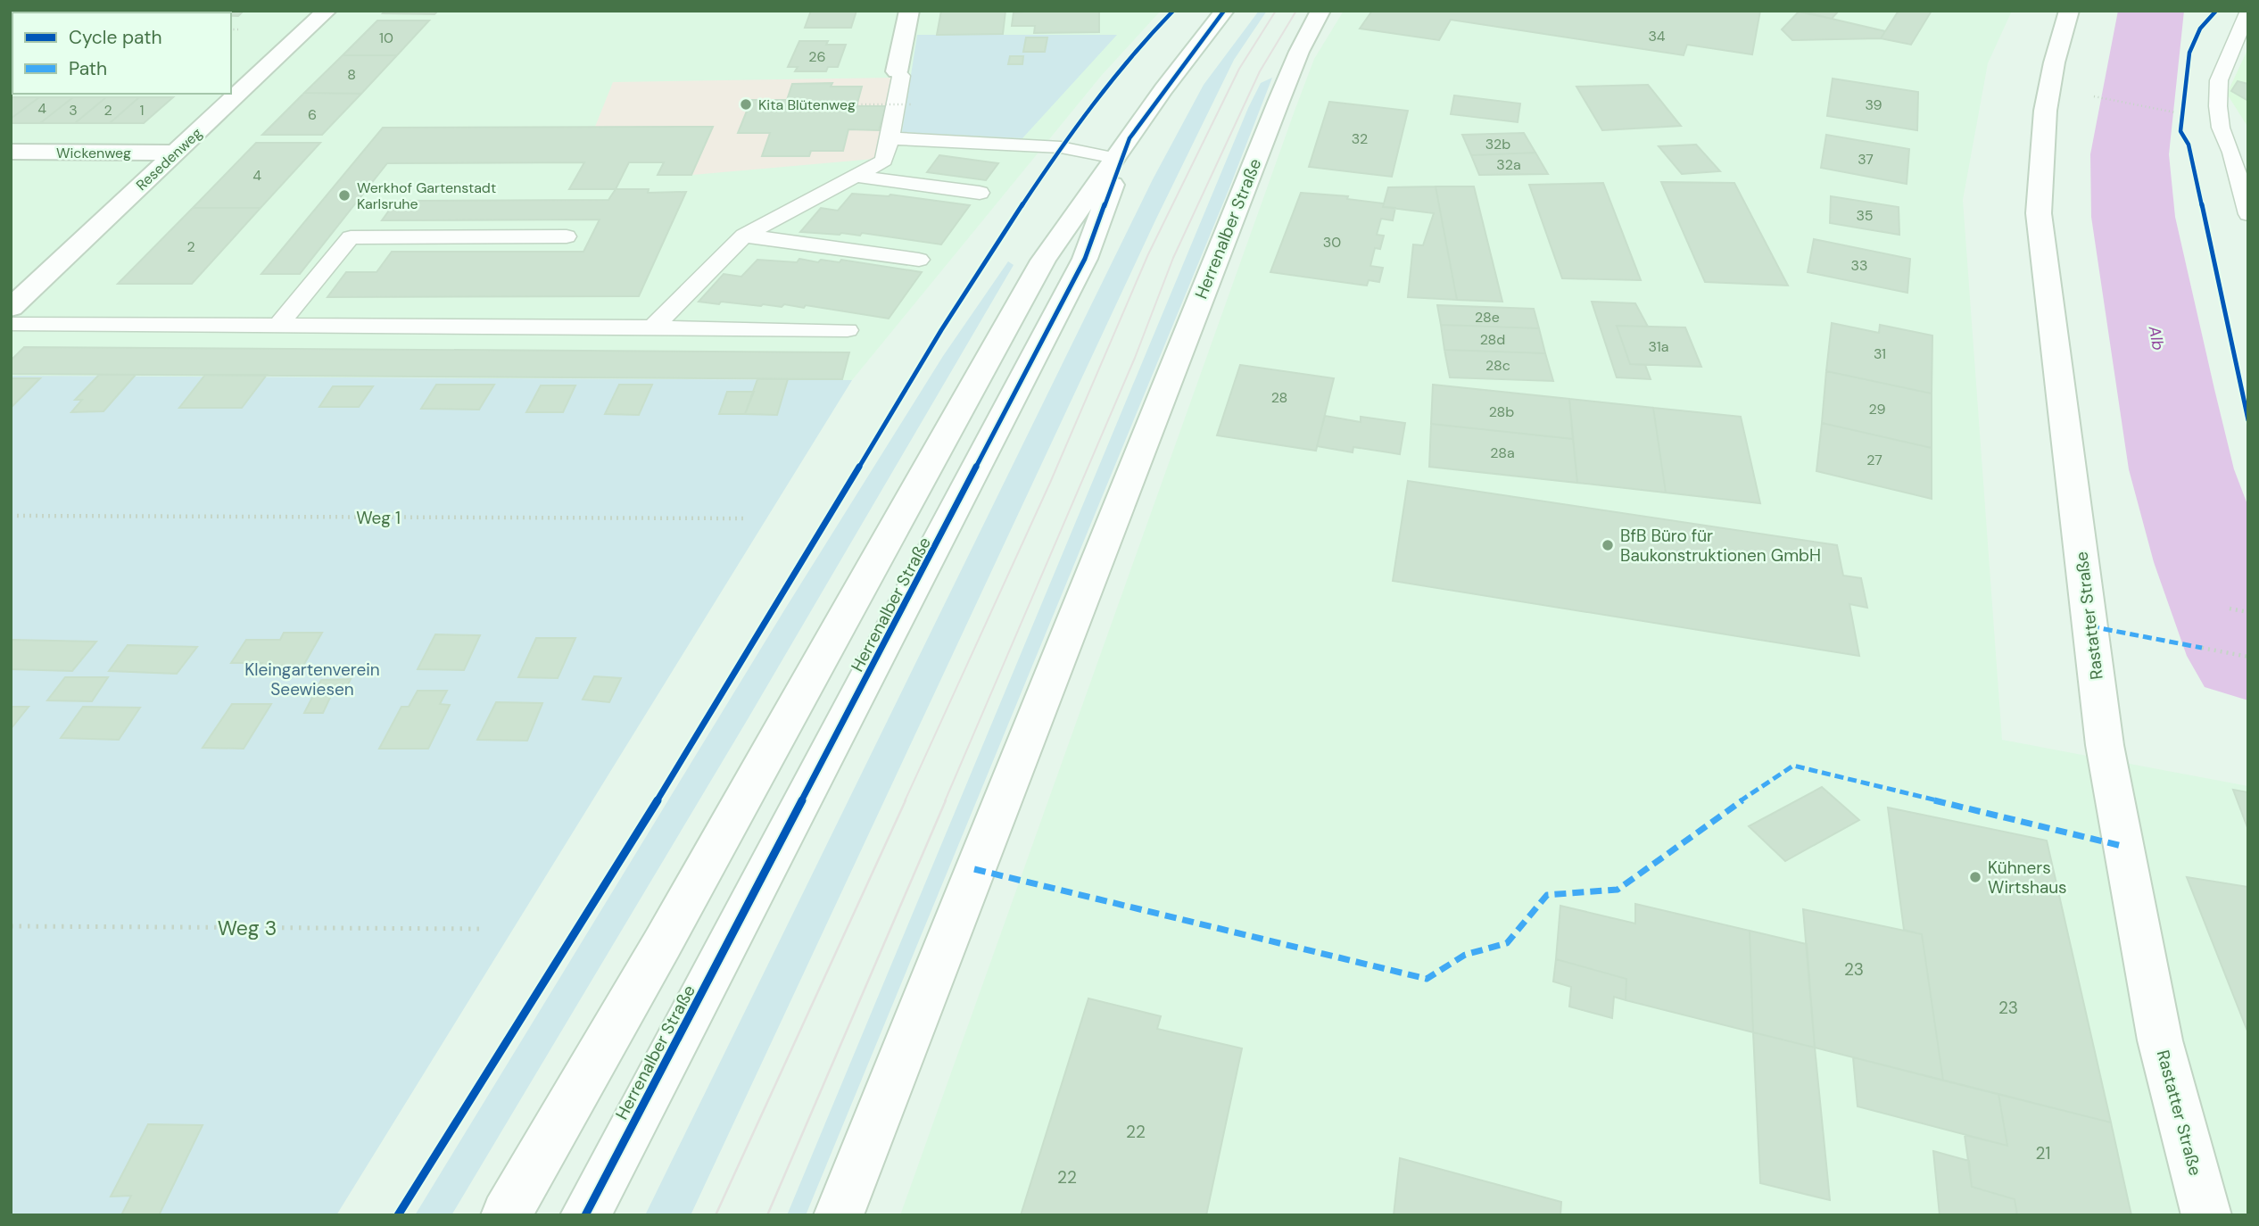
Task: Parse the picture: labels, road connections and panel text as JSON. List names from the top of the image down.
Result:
{
  "streets": {
    "street": [
      "Wickenweg",
      "Resedenweg",
      "Herrenalber Straße",
      "Rastatter Straße"
    ],
    "path": ["Weg 1", "Weg 3"]
  },
  "crossings": [
    ["Wickenweg", "Resedenweg"]
  ],
  "water": ["Alb"],
  "parks": ["Kleingartenverein Seewiesen"],
  "places": [
    "Kita Blütenweg",
    "Werkhof Gartenstadt Karlsruhe",
    "BfB Büro für Baukonstruktionen GmbH",
    "Kühners Wirtshaus"
  ],
  "house_numbers": [
    "34",
    "10",
    "26",
    "8",
    "39",
    "4",
    "3",
    "2",
    "1",
    "6",
    "32",
    "32b",
    "37",
    "32a",
    "4",
    "35",
    "30",
    "2",
    "33",
    "28e",
    "28d",
    "31a",
    "31",
    "28c",
    "28",
    "29",
    "28b",
    "28a",
    "27",
    "23",
    "23",
    "22",
    "21",
    "22"
  ],
  "legend": ["Cycle path", "Path"]
}
